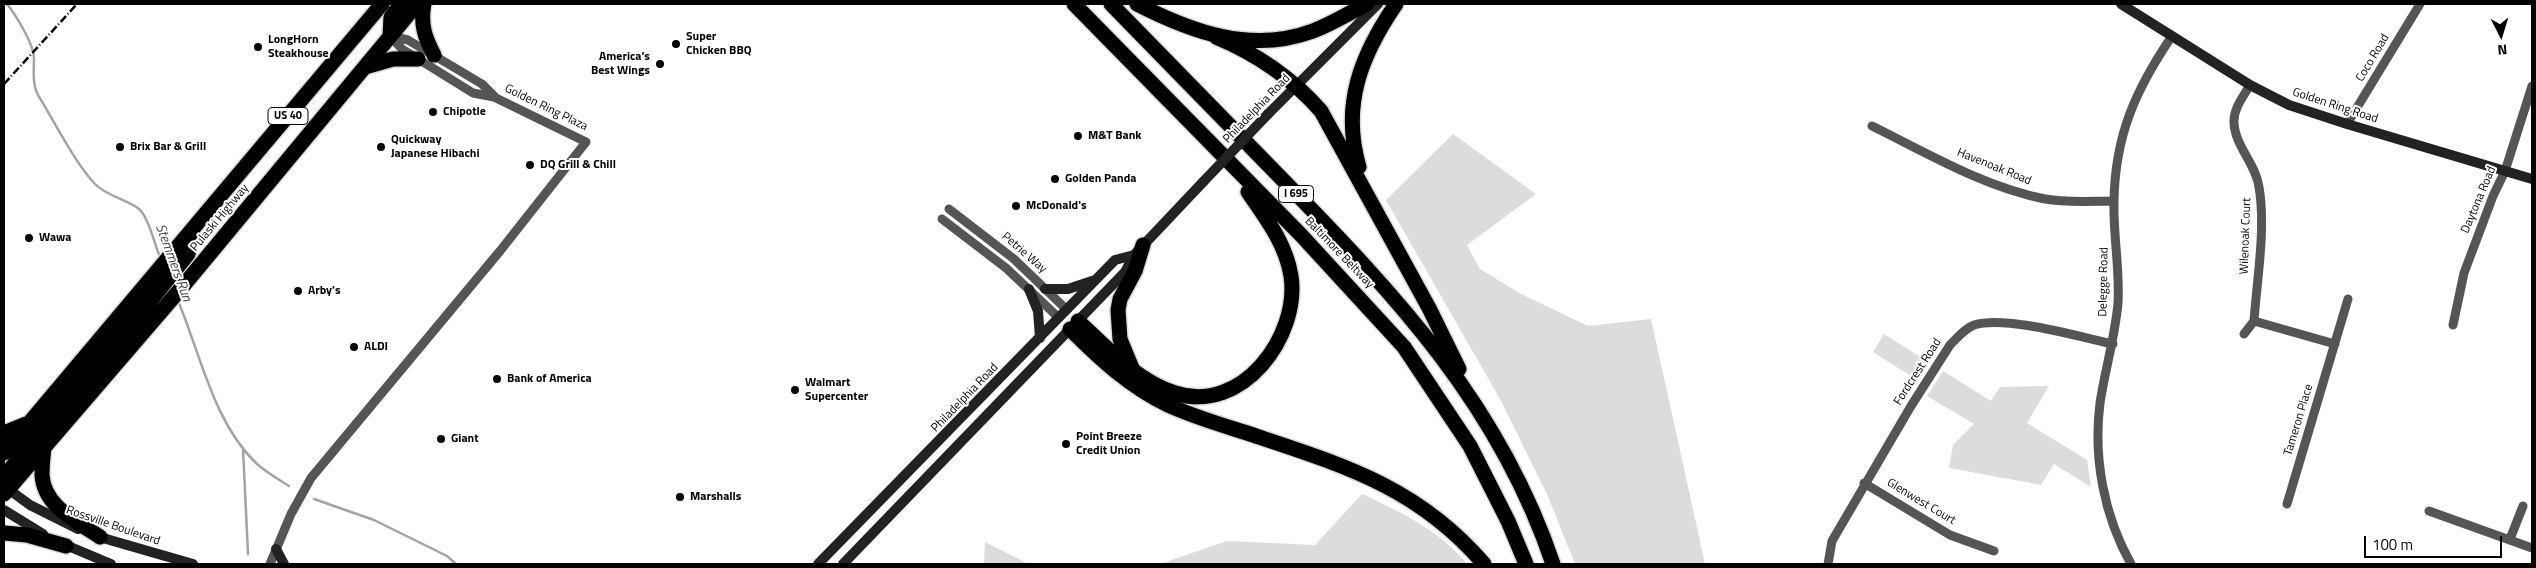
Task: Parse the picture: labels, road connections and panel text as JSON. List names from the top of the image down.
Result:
{
  "streets": {
    "highway": [
      "US 40",
      "I 695",
      "Pulaski Highway",
      "Baltimore Beltway"
    ],
    "main road": [
      "Golden Ring Road",
      "Philadelphia Road",
      "Petrie Way",
      "Rossville Boulevard"
    ],
    "street": [
      "Coco Road",
      "Golden Ring Plaza",
      "Havenoak Road",
      "Daytona Road",
      "Wilenoak Court",
      "Delegge Road",
      "Fordcrest Road",
      "Tameron Place",
      "Glenwest Court"
    ]
  },
  "crossings": [
    ["Coco Road", "Golden Ring Road"],
    ["Golden Ring Road", "Daytona Road"],
    ["Golden Ring Road", "Wilenoak Court"],
    ["Golden Ring Road", "Delegge Road"],
    ["Golden Ring Plaza", "Pulaski Highway"],
    ["Philadelphia Road", "Petrie Way"],
    ["Havenoak Road", "Delegge Road"],
    ["Pulaski Highway", "Rossville Boulevard"],
    ["Delegge Road", "Fordcrest Road"],
    ["Fordcrest Road", "Glenwest Court"]
  ],
  "water": ["Stemmers Run"],
  "places": [
    "Super Chicken BBQ",
    "LongHorn Steakhouse",
    "America’s Best Wings",
    "Chipotle",
    "M&T Bank",
    "Brix Bar & Grill",
    "Quickway Japanese Hibachi",
    "DQ Grill & Chill",
    "Golden Panda",
    "McDonald's",
    "Wawa",
    "Arby's",
    "ALDI",
    "Bank of America",
    "Walmart Supercenter",
    "Giant",
    "Point Breeze Credit Union",
    "Marshalls"
  ],
  "scale_bar": "100 m",
  "north": "bottom"
}
